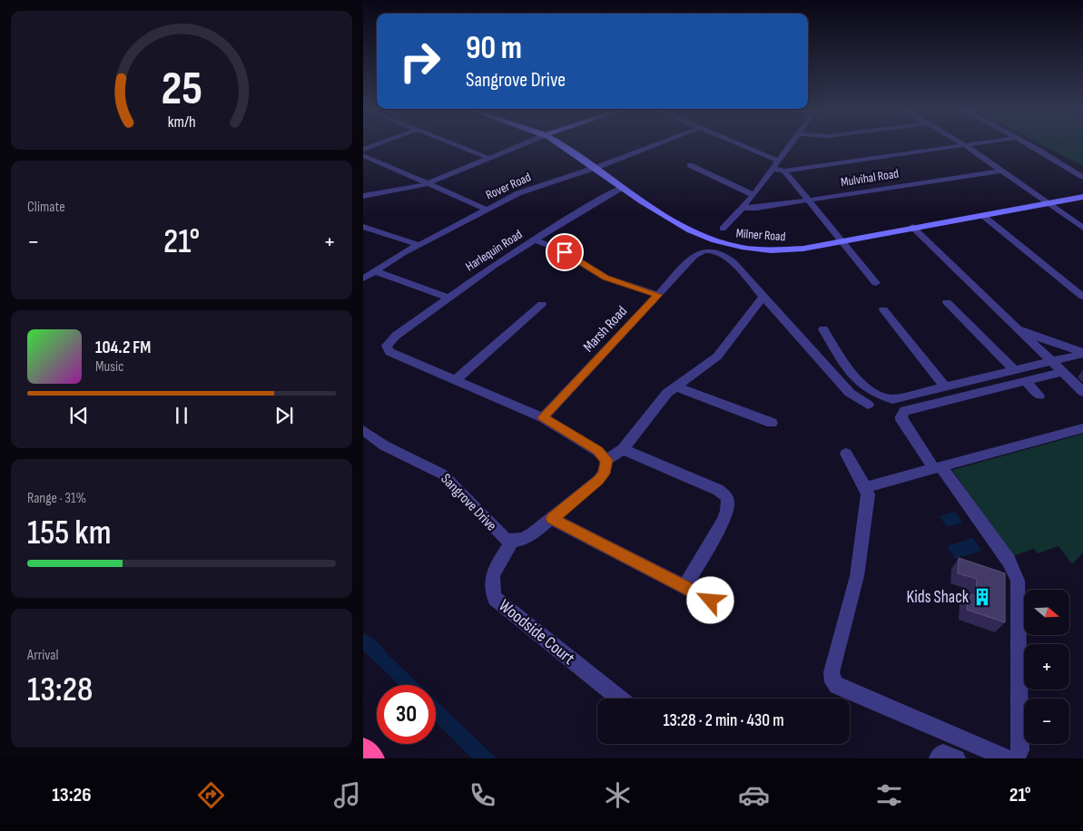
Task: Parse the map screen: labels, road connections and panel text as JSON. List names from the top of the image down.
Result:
{
  "streets": {
    "main road": ["Milner Road"],
    "street": [
      "Mulvihal Road",
      "Rover Road",
      "Harlequin Road",
      "Marsh Road",
      "Sangrove Drive",
      "Woodside Court"
    ]
  },
  "crossings": [
    ["Rover Road", "Milner Road"],
    ["Milner Road", "Harlequin Road"],
    ["Sangrove Drive", "Woodside Court"]
  ],
  "places": {
    "building": ["Kids Shack"]
  },
  "north": "right",
  "page": {
    "turn": ["90 m", "Sangrove Drive"],
    "tile": [
      "Climate",
      ["Range · 31%", "155 km"],
      ["Arrival", "13:28"]
    ],
    "heat": ["−", "21°", "+"],
    "song": ["104.2 FM", "Music"],
    "map_buttons": ["+", "−"],
    "limit": "30",
    "trip": "13:28 · 2 min · 430 m",
    "tabs": ["13:26", "21°"],
    "gauge": ["25", "km/h"]
  }
}
